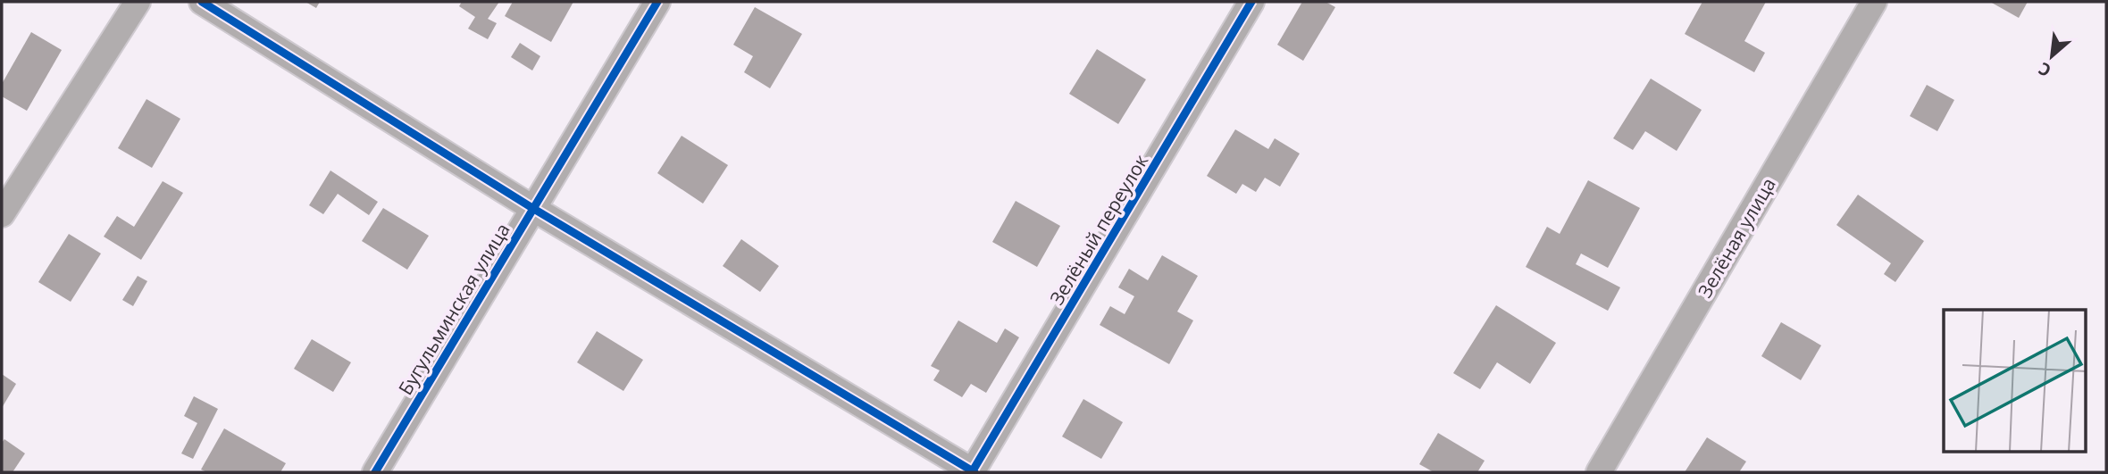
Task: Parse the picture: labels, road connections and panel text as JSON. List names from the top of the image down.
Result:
{
  "streets": {
    "street": ["Зелёный переулок", "Зелёная улица", "Бугульминская улица"]
  },
  "north": "bottom left"
}
